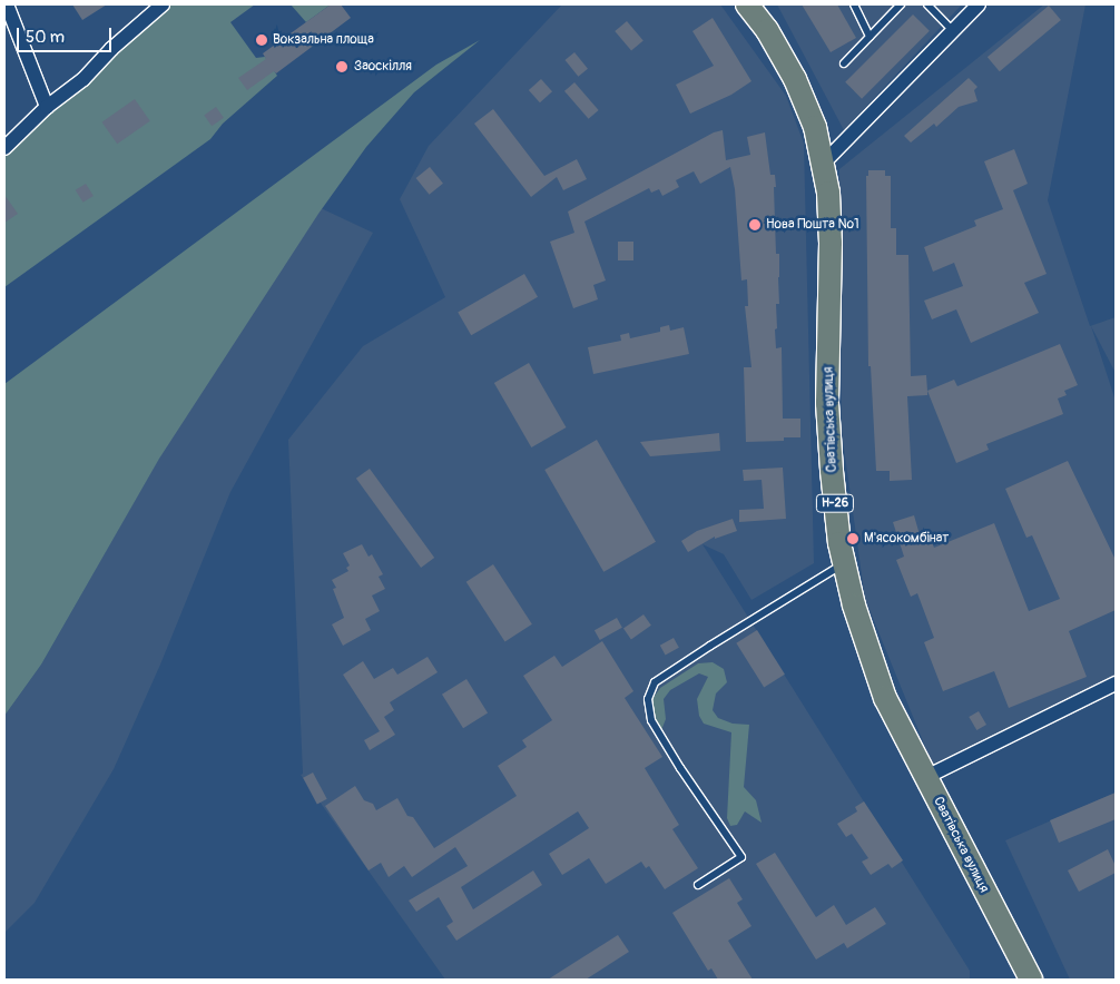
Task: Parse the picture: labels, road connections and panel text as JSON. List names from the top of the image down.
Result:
{
  "streets": {
    "main road": ["Сватівська вулиця", "Н-26"]
  },
  "places": [
    "Вокзальна площа",
    "Заоскiлля",
    "Нова Пошта №1",
    "М'ясокомбінат"
  ],
  "scale_bar": "50 m"
}
